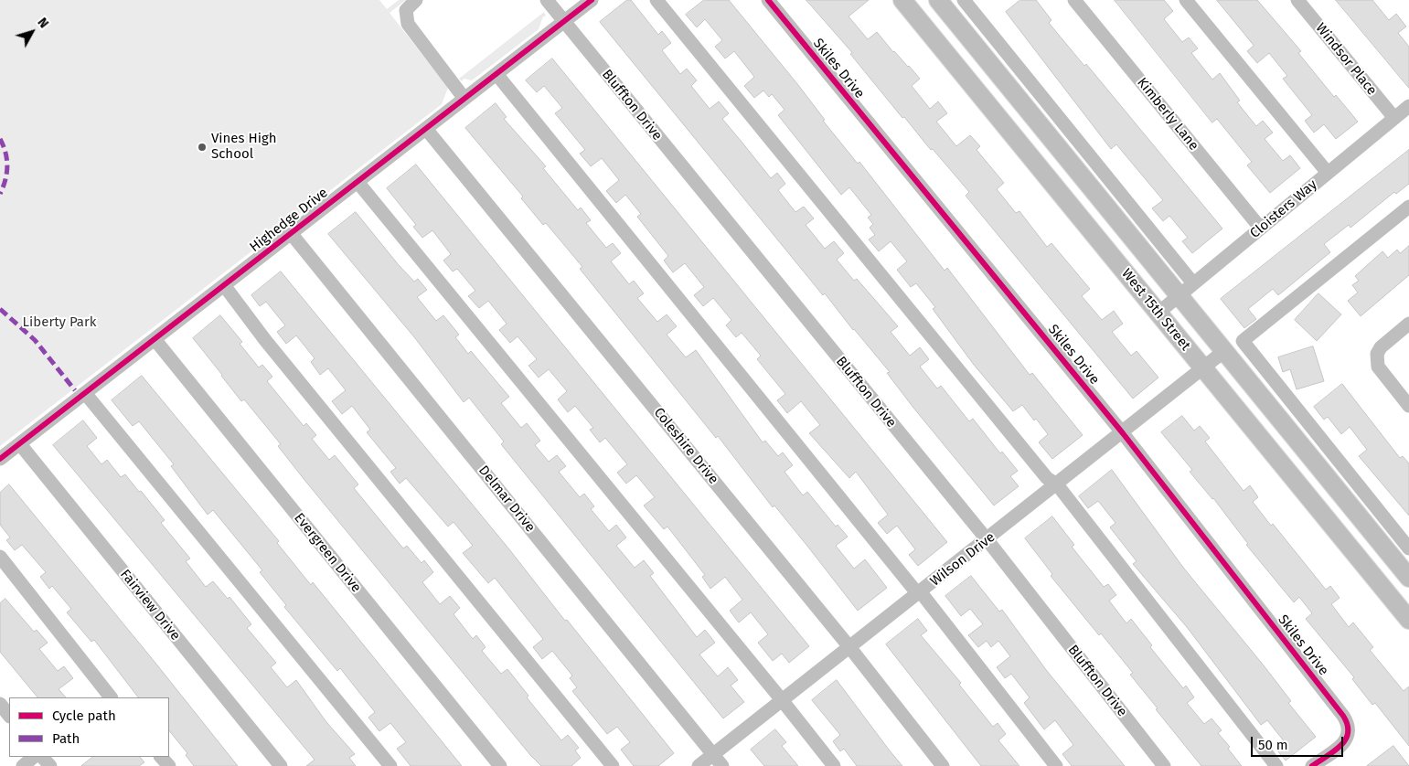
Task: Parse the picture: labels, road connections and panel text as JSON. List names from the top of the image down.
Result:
{
  "streets": {
    "main road": ["West 15th Street"],
    "street": [
      "Windsor Place",
      "Skiles Drive",
      "Bluffton Drive",
      "Kimberly Lane",
      "Cloisters Way",
      "Highedge Drive",
      "Coleshire Drive",
      "Delmar Drive",
      "Evergreen Drive",
      "Wilson Drive",
      "Fairview Drive"
    ]
  },
  "crossings": [
    ["Windsor Place", "Cloisters Way"],
    ["Skiles Drive", "Wilson Drive"],
    ["Bluffton Drive", "Highedge Drive"],
    ["Bluffton Drive", "Wilson Drive"],
    ["Kimberly Lane", "Cloisters Way"],
    ["Cloisters Way", "West 15th Street"],
    ["Highedge Drive", "Coleshire Drive"],
    ["Highedge Drive", "Delmar Drive"],
    ["Highedge Drive", "Evergreen Drive"],
    ["Highedge Drive", "Fairview Drive"],
    ["West 15th Street", "Wilson Drive"],
    ["Coleshire Drive", "Wilson Drive"],
    ["Delmar Drive", "Wilson Drive"]
  ],
  "parks": ["Liberty Park"],
  "places": ["Vines High School"],
  "legend": ["Cycle path", "Path"],
  "scale_bar": "50 m",
  "north": "top right"
}
